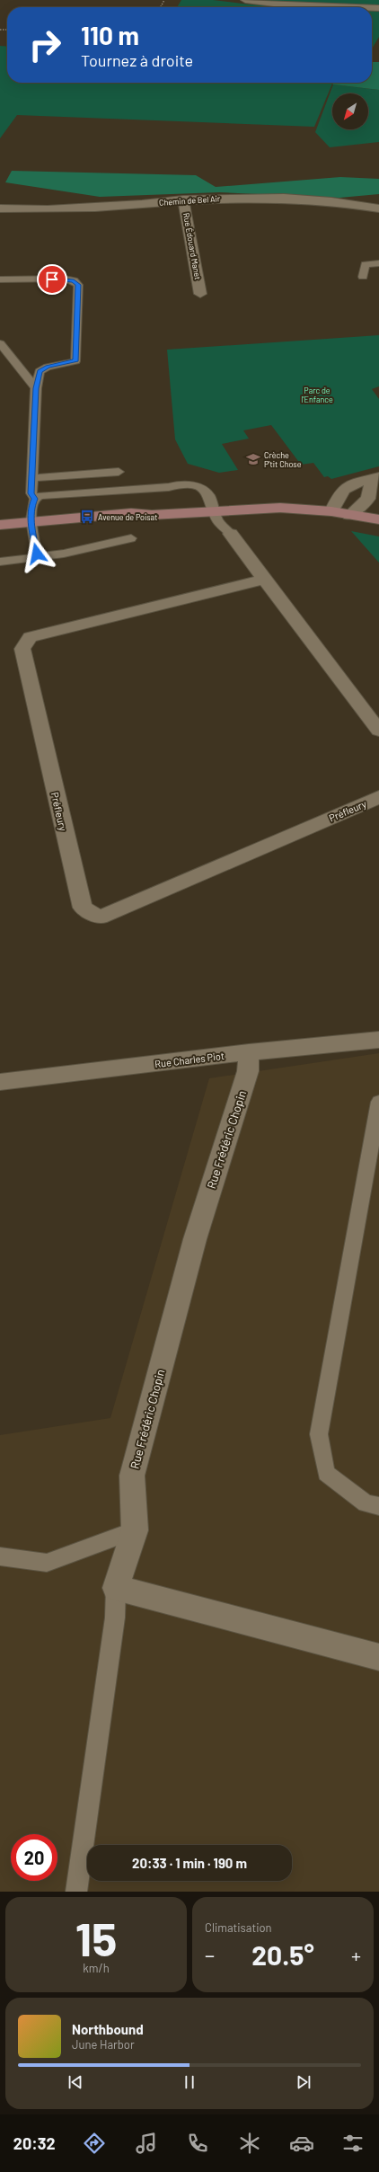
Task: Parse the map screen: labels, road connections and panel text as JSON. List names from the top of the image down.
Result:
{
  "streets": {
    "street": [
      "Chemin de Bel Air",
      "Rue Édouard Manet",
      "Préfleury",
      "Rue Charles Piot",
      "Rue Frédéric Chopin"
    ]
  },
  "crossings": [
    ["Chemin de Bel Air", "Rue Édouard Manet"],
    ["Rue Charles Piot", "Rue Frédéric Chopin"]
  ],
  "parks": ["Parc de l'Enfance"],
  "places": {
    "school or university": ["Crèche P'tit Chose"],
    "bus stop": ["Avenue de Poisat"]
  },
  "north": "bottom left",
  "page": {
    "turn": ["110 m", "Tournez à droite"],
    "limit": "20",
    "trip": "20:33 · 1 min · 190 m",
    "tile": [
      ["15", "km/h"],
      "Climatisation"
    ],
    "heat": ["−", "20.5°", "+"],
    "song": ["Northbound", "June Harbor"],
    "tabs": "20:32"
  }
}
